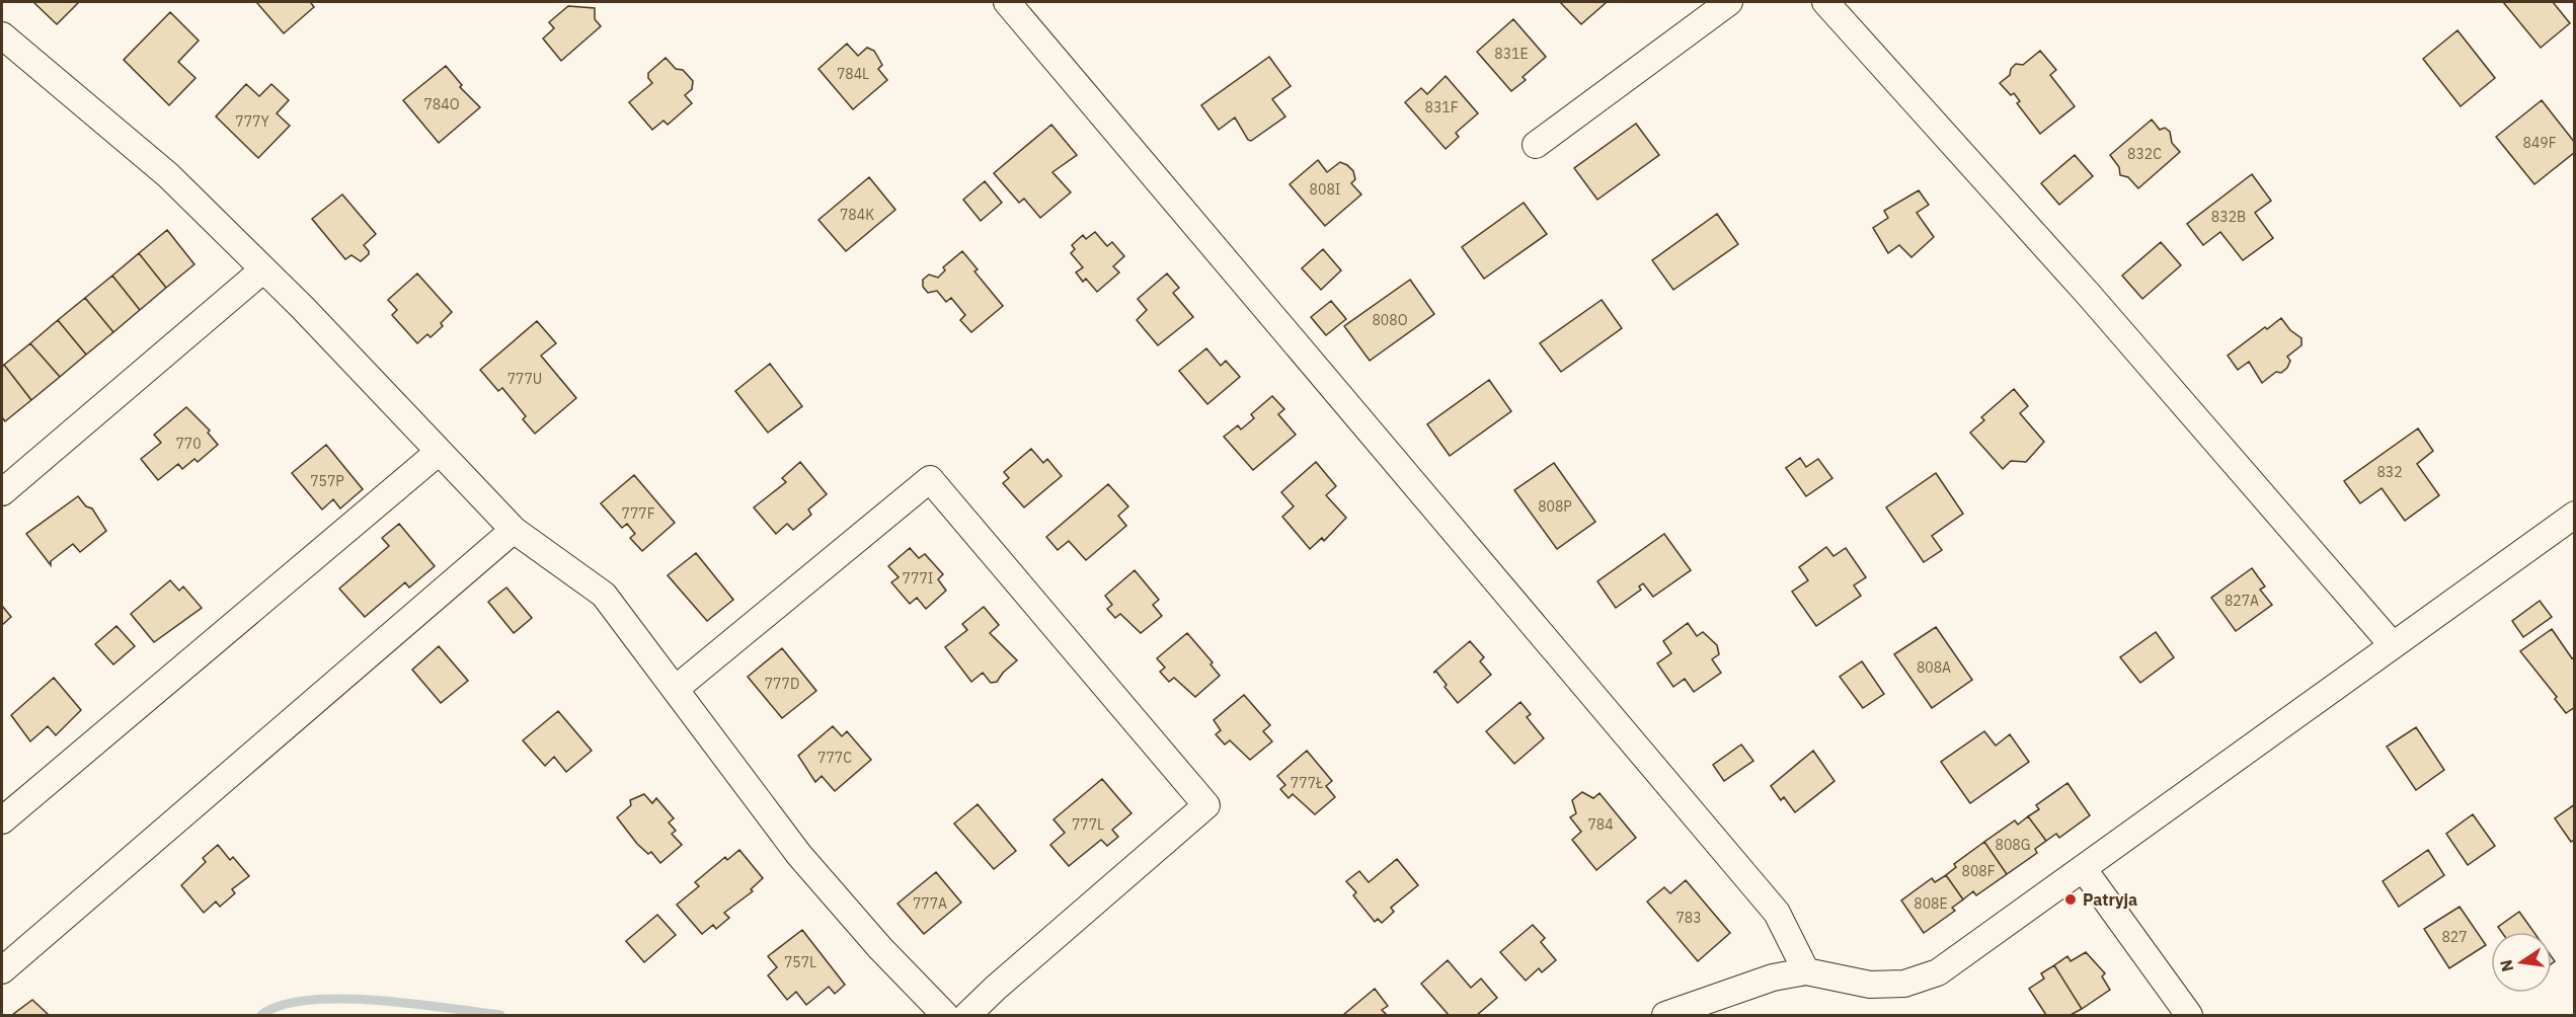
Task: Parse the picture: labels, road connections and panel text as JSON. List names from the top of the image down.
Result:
{
  "places": ["Patryja"],
  "house_numbers": [
    "831E",
    "784L",
    "784O",
    "831F",
    "777Y",
    "849F",
    "832C",
    "808I",
    "784K",
    "832B",
    "808O",
    "777U",
    "770",
    "832",
    "757P",
    "808P",
    "777F",
    "777I",
    "827A",
    "808A",
    "777D",
    "777C",
    "777Ł",
    "777L",
    "784",
    "808G",
    "808F",
    "777A",
    "808E",
    "783",
    "827",
    "757L"
  ],
  "north": "left"
}
